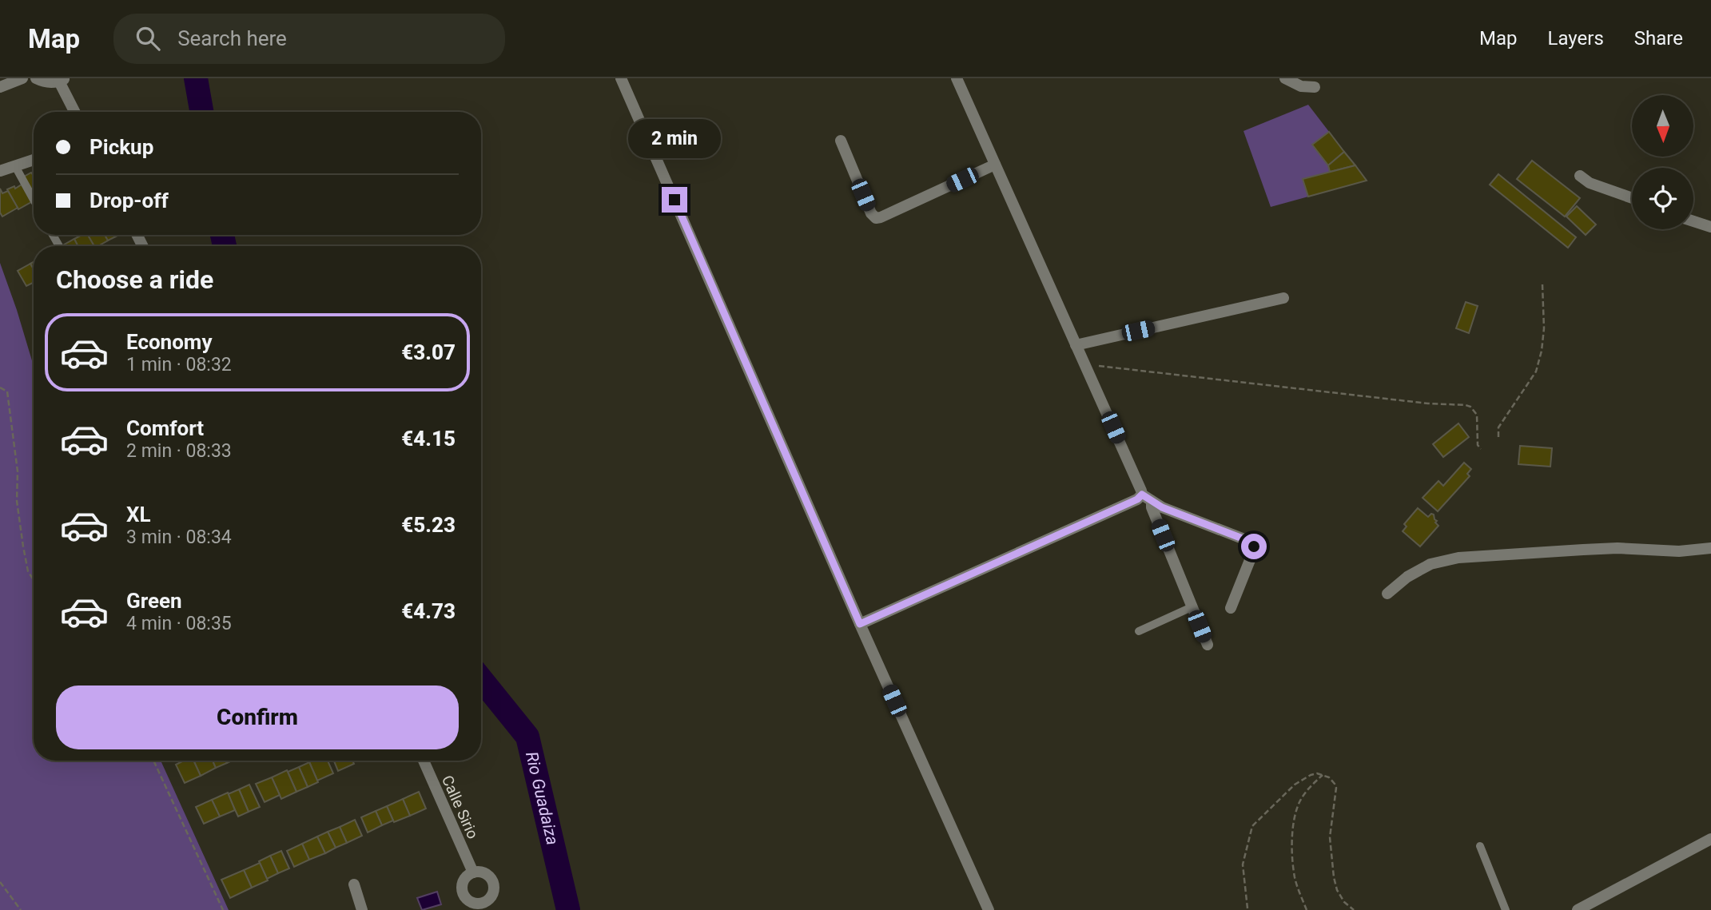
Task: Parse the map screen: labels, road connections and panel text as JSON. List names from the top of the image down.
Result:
{
  "streets": {
    "street": ["Calle Sirio"]
  },
  "water": ["Rio Guadaiza"],
  "north": "bottom",
  "page": {
    "header": "Map",
    "search": "Search here",
    "nav": ["Map", "Layers", "Share"],
    "banner": ["Pickup", "Drop-off"],
    "bubble": "2 min",
    "heading": "Choose a ride",
    "list": [
      {
        "name": "Economy",
        "note": "1 min · 08:32",
        "value": "€3.07"
      },
      {
        "name": "Comfort",
        "note": "2 min · 08:33",
        "value": "€4.15"
      },
      {
        "name": "XL",
        "note": "3 min · 08:34",
        "value": "€5.23"
      },
      {
        "name": "Green",
        "note": "4 min · 08:35",
        "value": "€4.73"
      }
    ],
    "buttons": "Confirm"
  }
}
